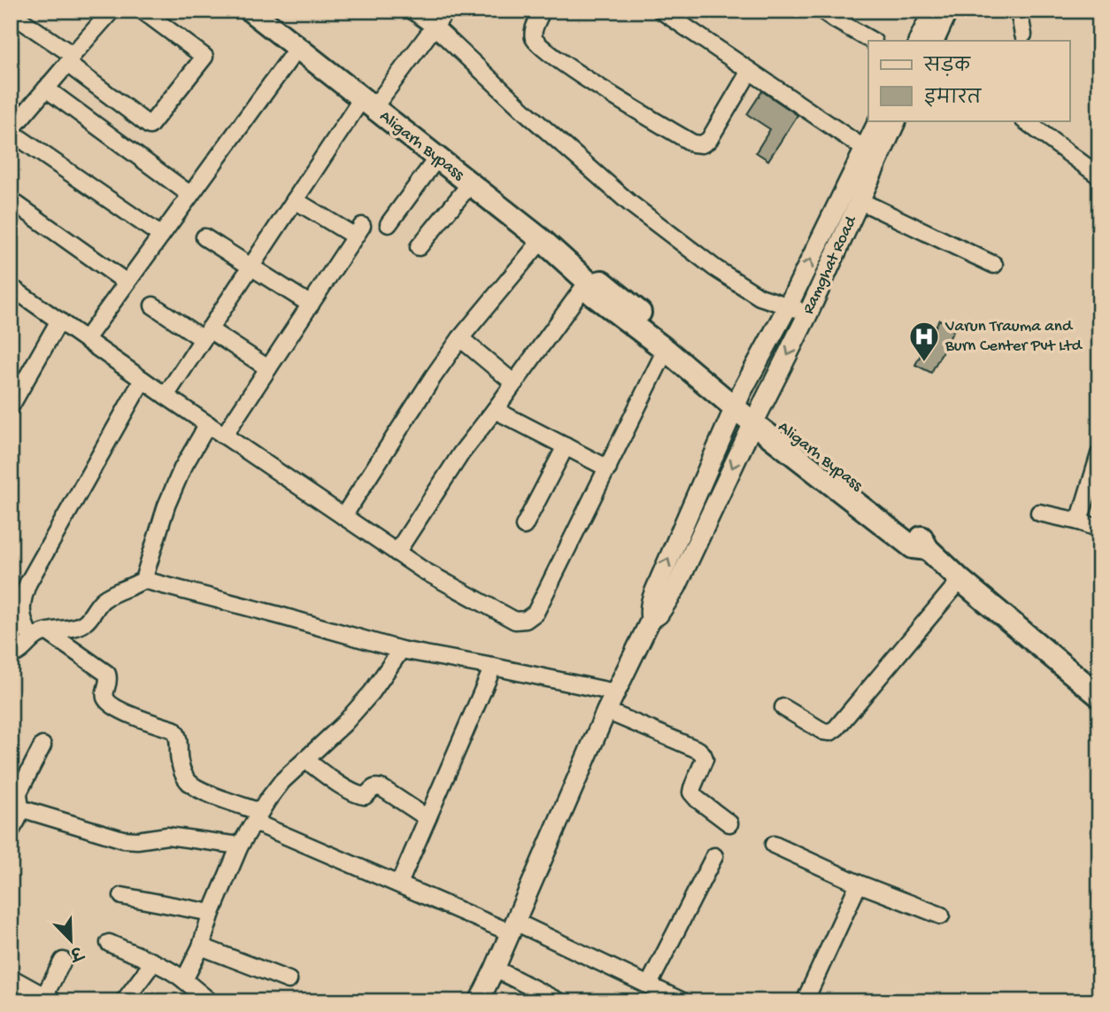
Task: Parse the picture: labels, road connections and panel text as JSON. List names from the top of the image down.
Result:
{
  "streets": {
    "highway": ["Aligarh Bypass"],
    "main road": ["Ramghat Road"]
  },
  "crossings": [
    ["Aligarh Bypass", "Ramghat Road"]
  ],
  "places": {
    "hospital": ["Varun Trauma and Burn Center Pvt Ltd"]
  },
  "legend": ["सड़क", "इमारत"],
  "north": "bottom right"
}
